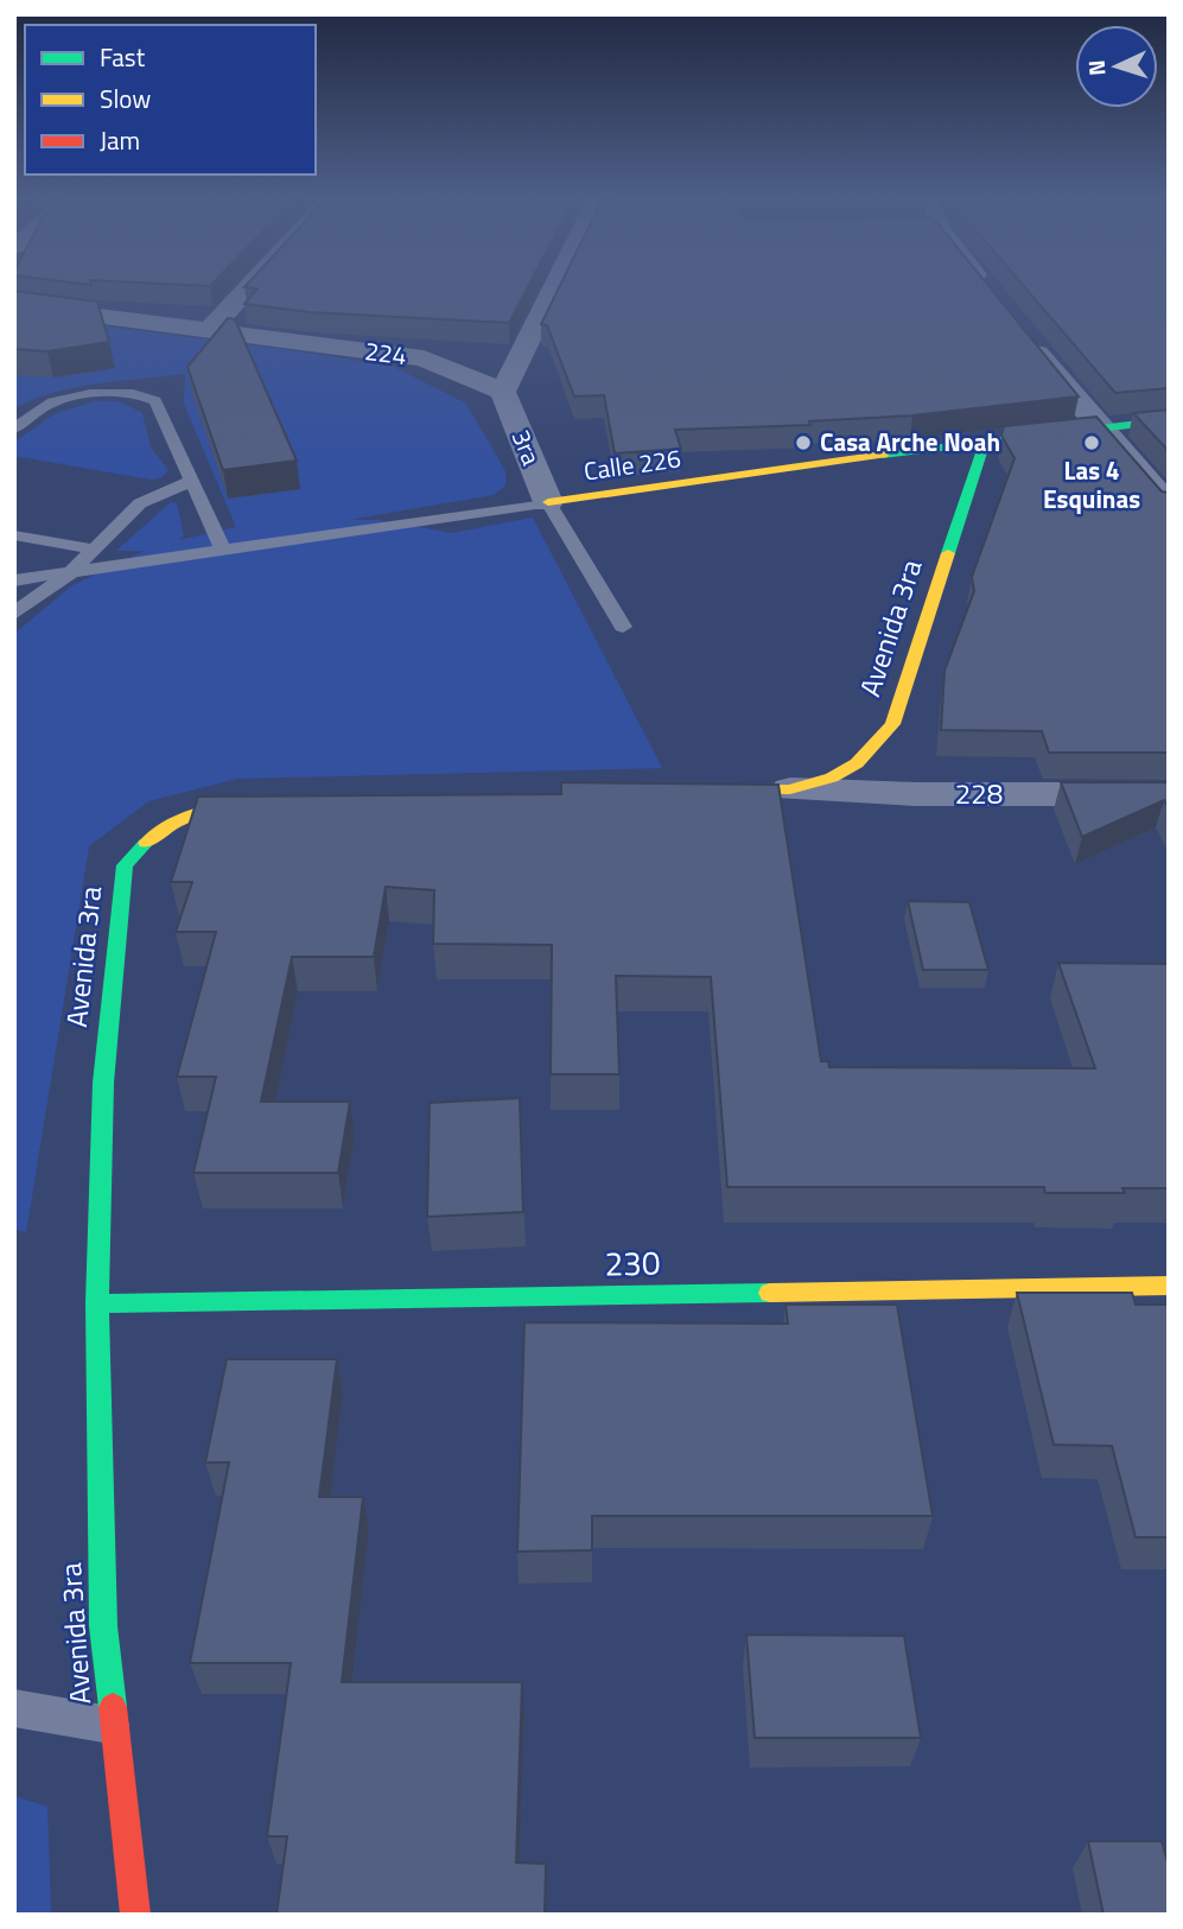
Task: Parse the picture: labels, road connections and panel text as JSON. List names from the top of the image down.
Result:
{
  "streets": {
    "street": [
      "224",
      "3ra",
      "Calle 226",
      "Avenida 3ra",
      "228",
      "230"
    ]
  },
  "crossings": [
    ["224", "3ra"],
    ["3ra", "Calle 226"],
    ["Calle 226", "Avenida 3ra"],
    ["Avenida 3ra", "228"],
    ["Avenida 3ra", "230"]
  ],
  "places": ["Casa Arche Noah", "Las 4 Esquinas"],
  "legend": ["Fast", "Slow", "Jam"],
  "north": "left"
}
